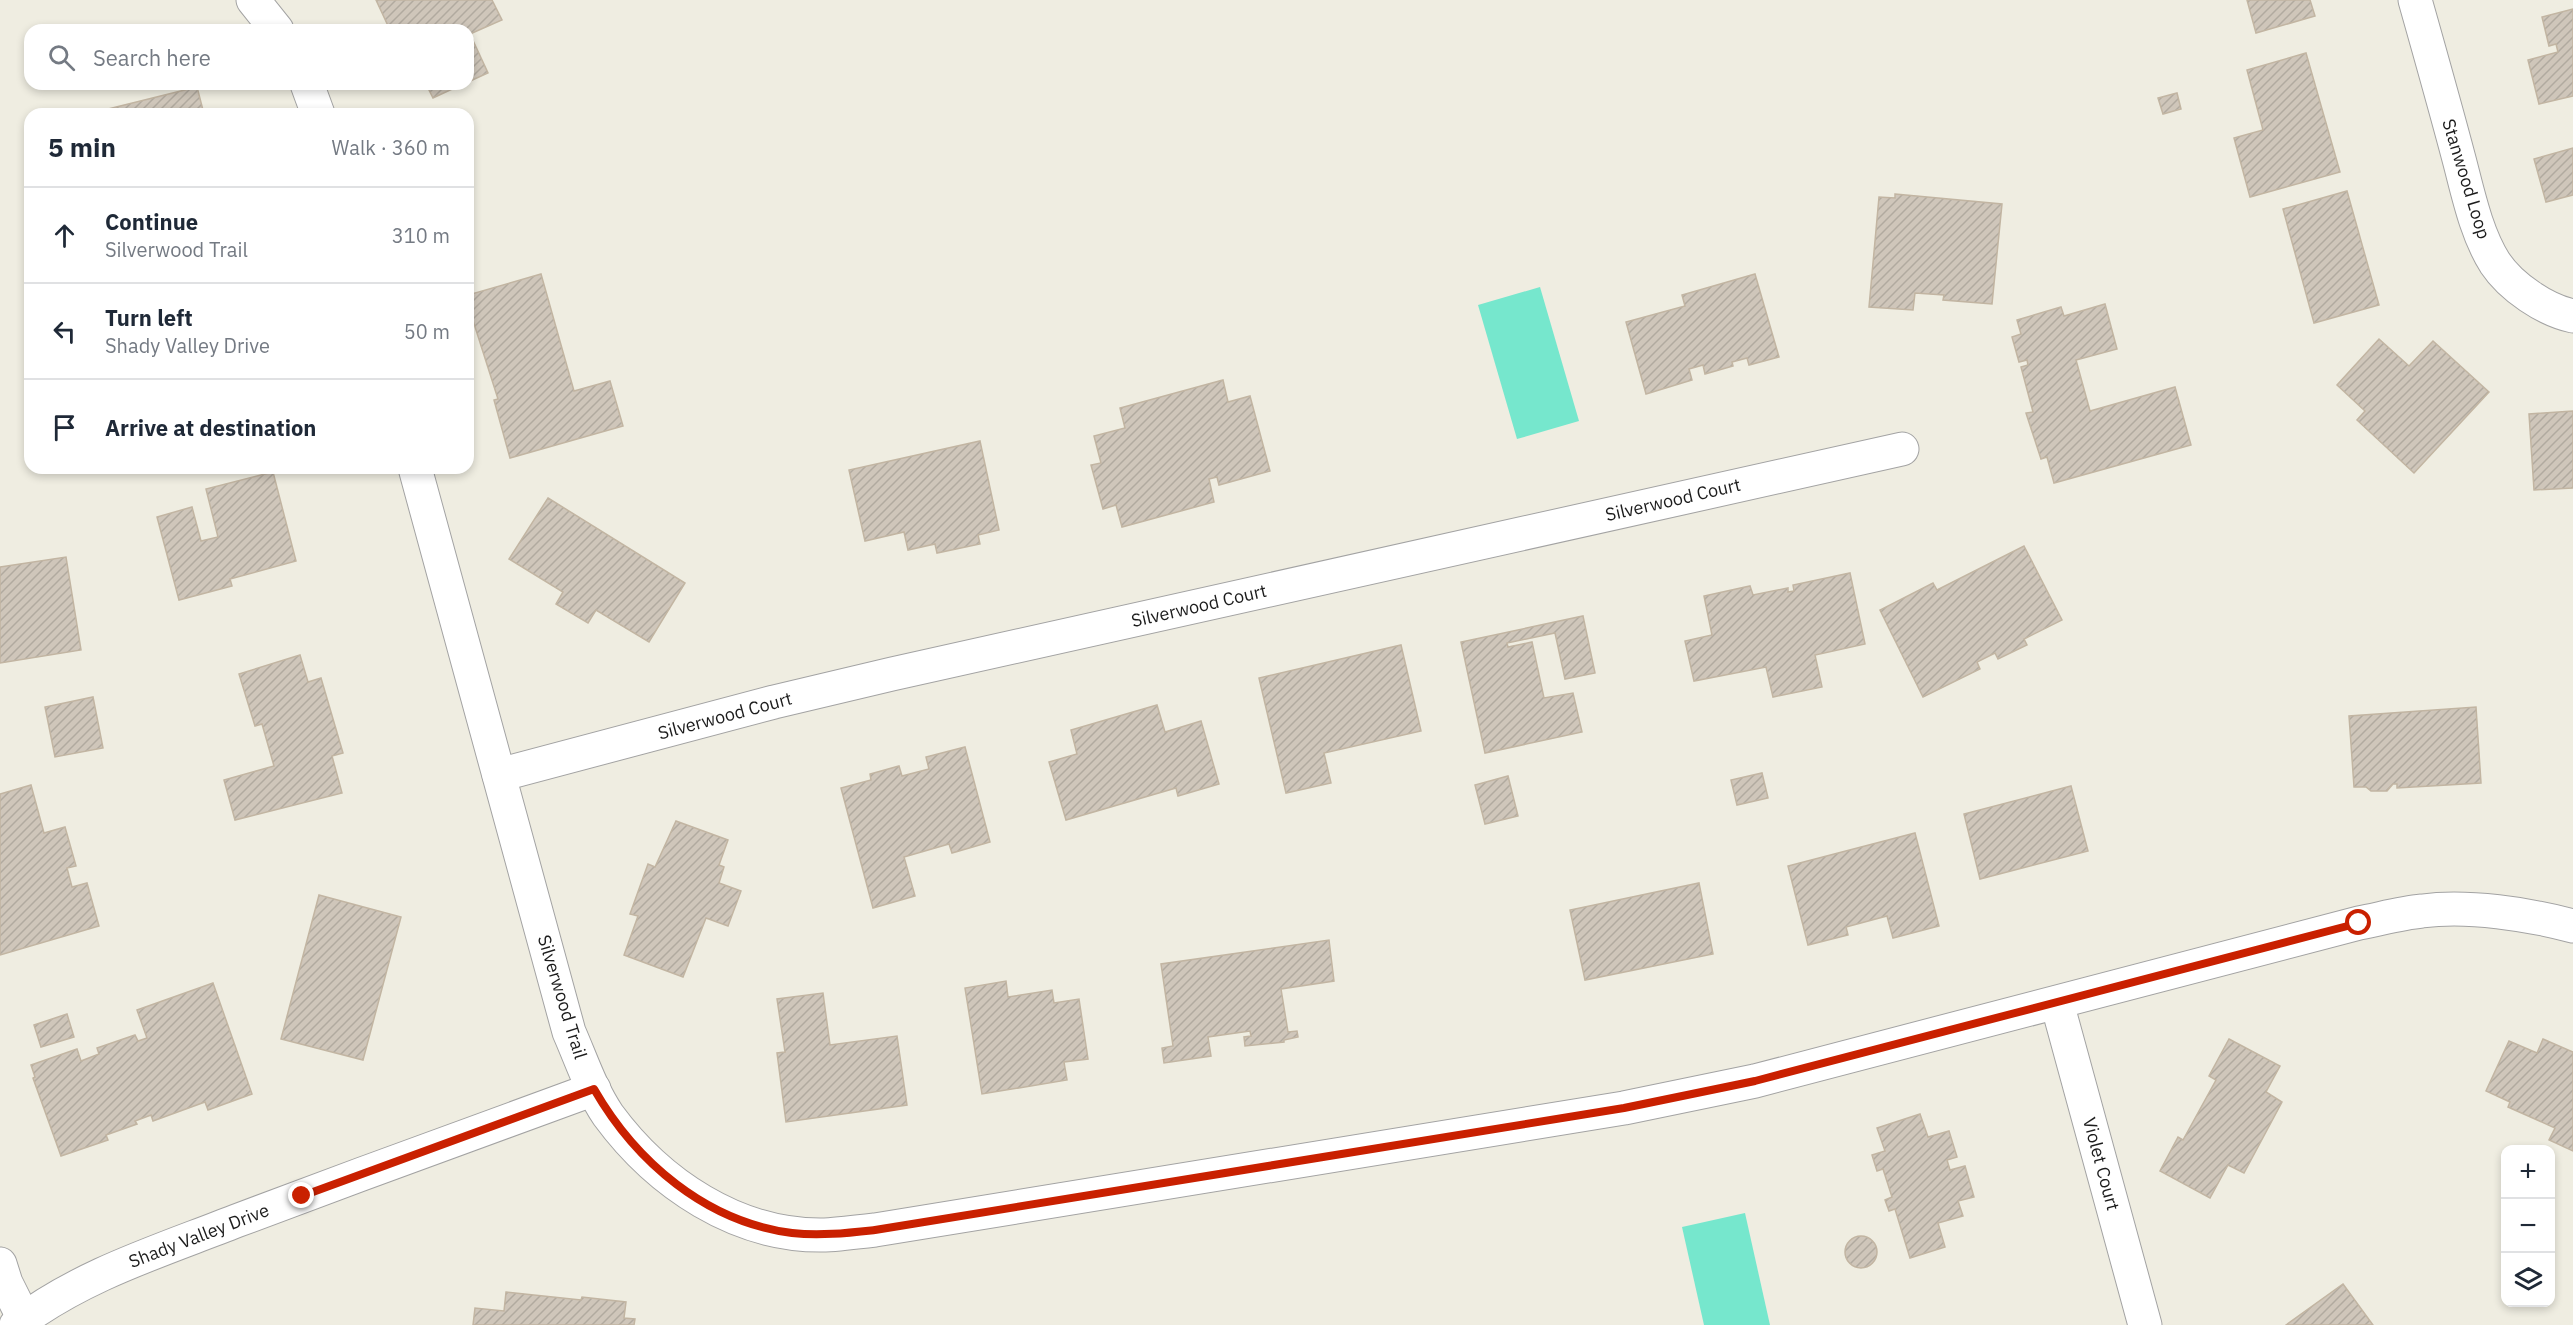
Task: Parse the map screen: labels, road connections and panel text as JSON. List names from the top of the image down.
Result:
{
  "streets": {
    "street": [
      "Stanwood Loop",
      "Silverwood Court",
      "Silverwood Trail",
      "Violet Court",
      "Shady Valley Drive"
    ]
  },
  "crossings": [
    ["Silverwood Court", "Silverwood Trail"],
    ["Silverwood Trail", "Violet Court"],
    ["Silverwood Trail", "Shady Valley Drive"]
  ],
  "page": {
    "search": "Search here",
    "heading": ["5 min", "Walk · 360 m"],
    "list": [
      ["Continue", "Silverwood Trail", "310 m"],
      ["Turn left", "Shady Valley Drive", "50 m"],
      "Arrive at destination"
    ],
    "map_buttons": ["+", "−"]
  }
}
